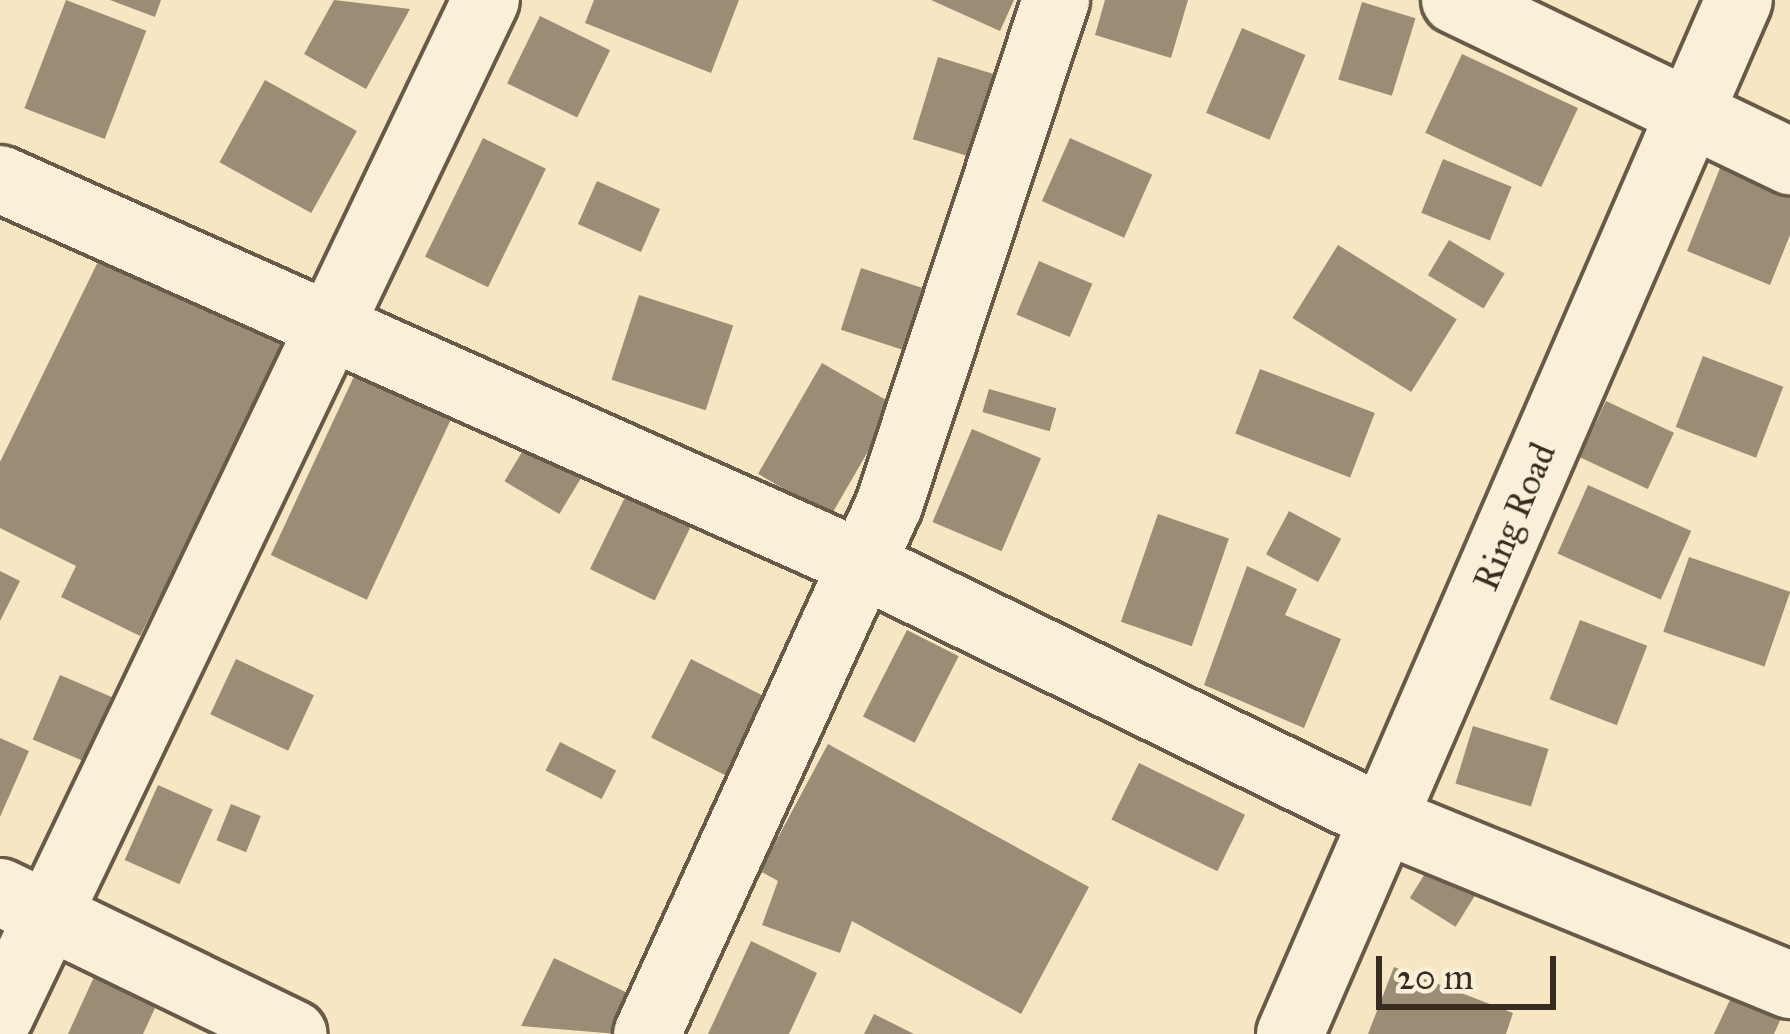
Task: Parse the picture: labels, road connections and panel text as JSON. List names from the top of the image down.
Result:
{
  "streets": {
    "street": ["Ring Road"]
  },
  "scale_bar": "20 m"
}
